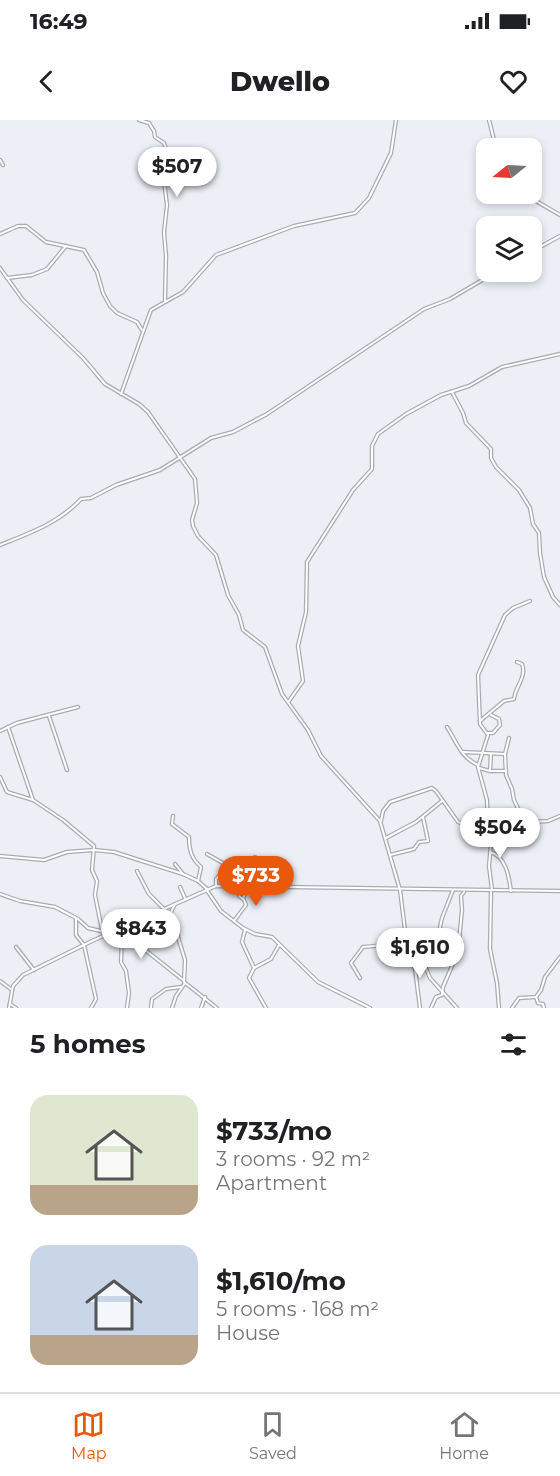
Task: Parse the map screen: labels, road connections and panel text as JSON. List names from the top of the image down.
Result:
{
  "north": "left",
  "page": {
    "status": "16:49",
    "header": "Dwello",
    "price": [
      "$507",
      "$504",
      "$733",
      "$843",
      "$1,610"
    ],
    "heading": "5 homes",
    "list": [
      {
        "name": "$733/mo",
        "note": "3 rooms · 92 m² · Apartment"
      },
      {
        "name": "$1,610/mo",
        "note": "5 rooms · 168 m² · House"
      }
    ],
    "tabs": ["Map", "Saved", "Home"]
  }
}
